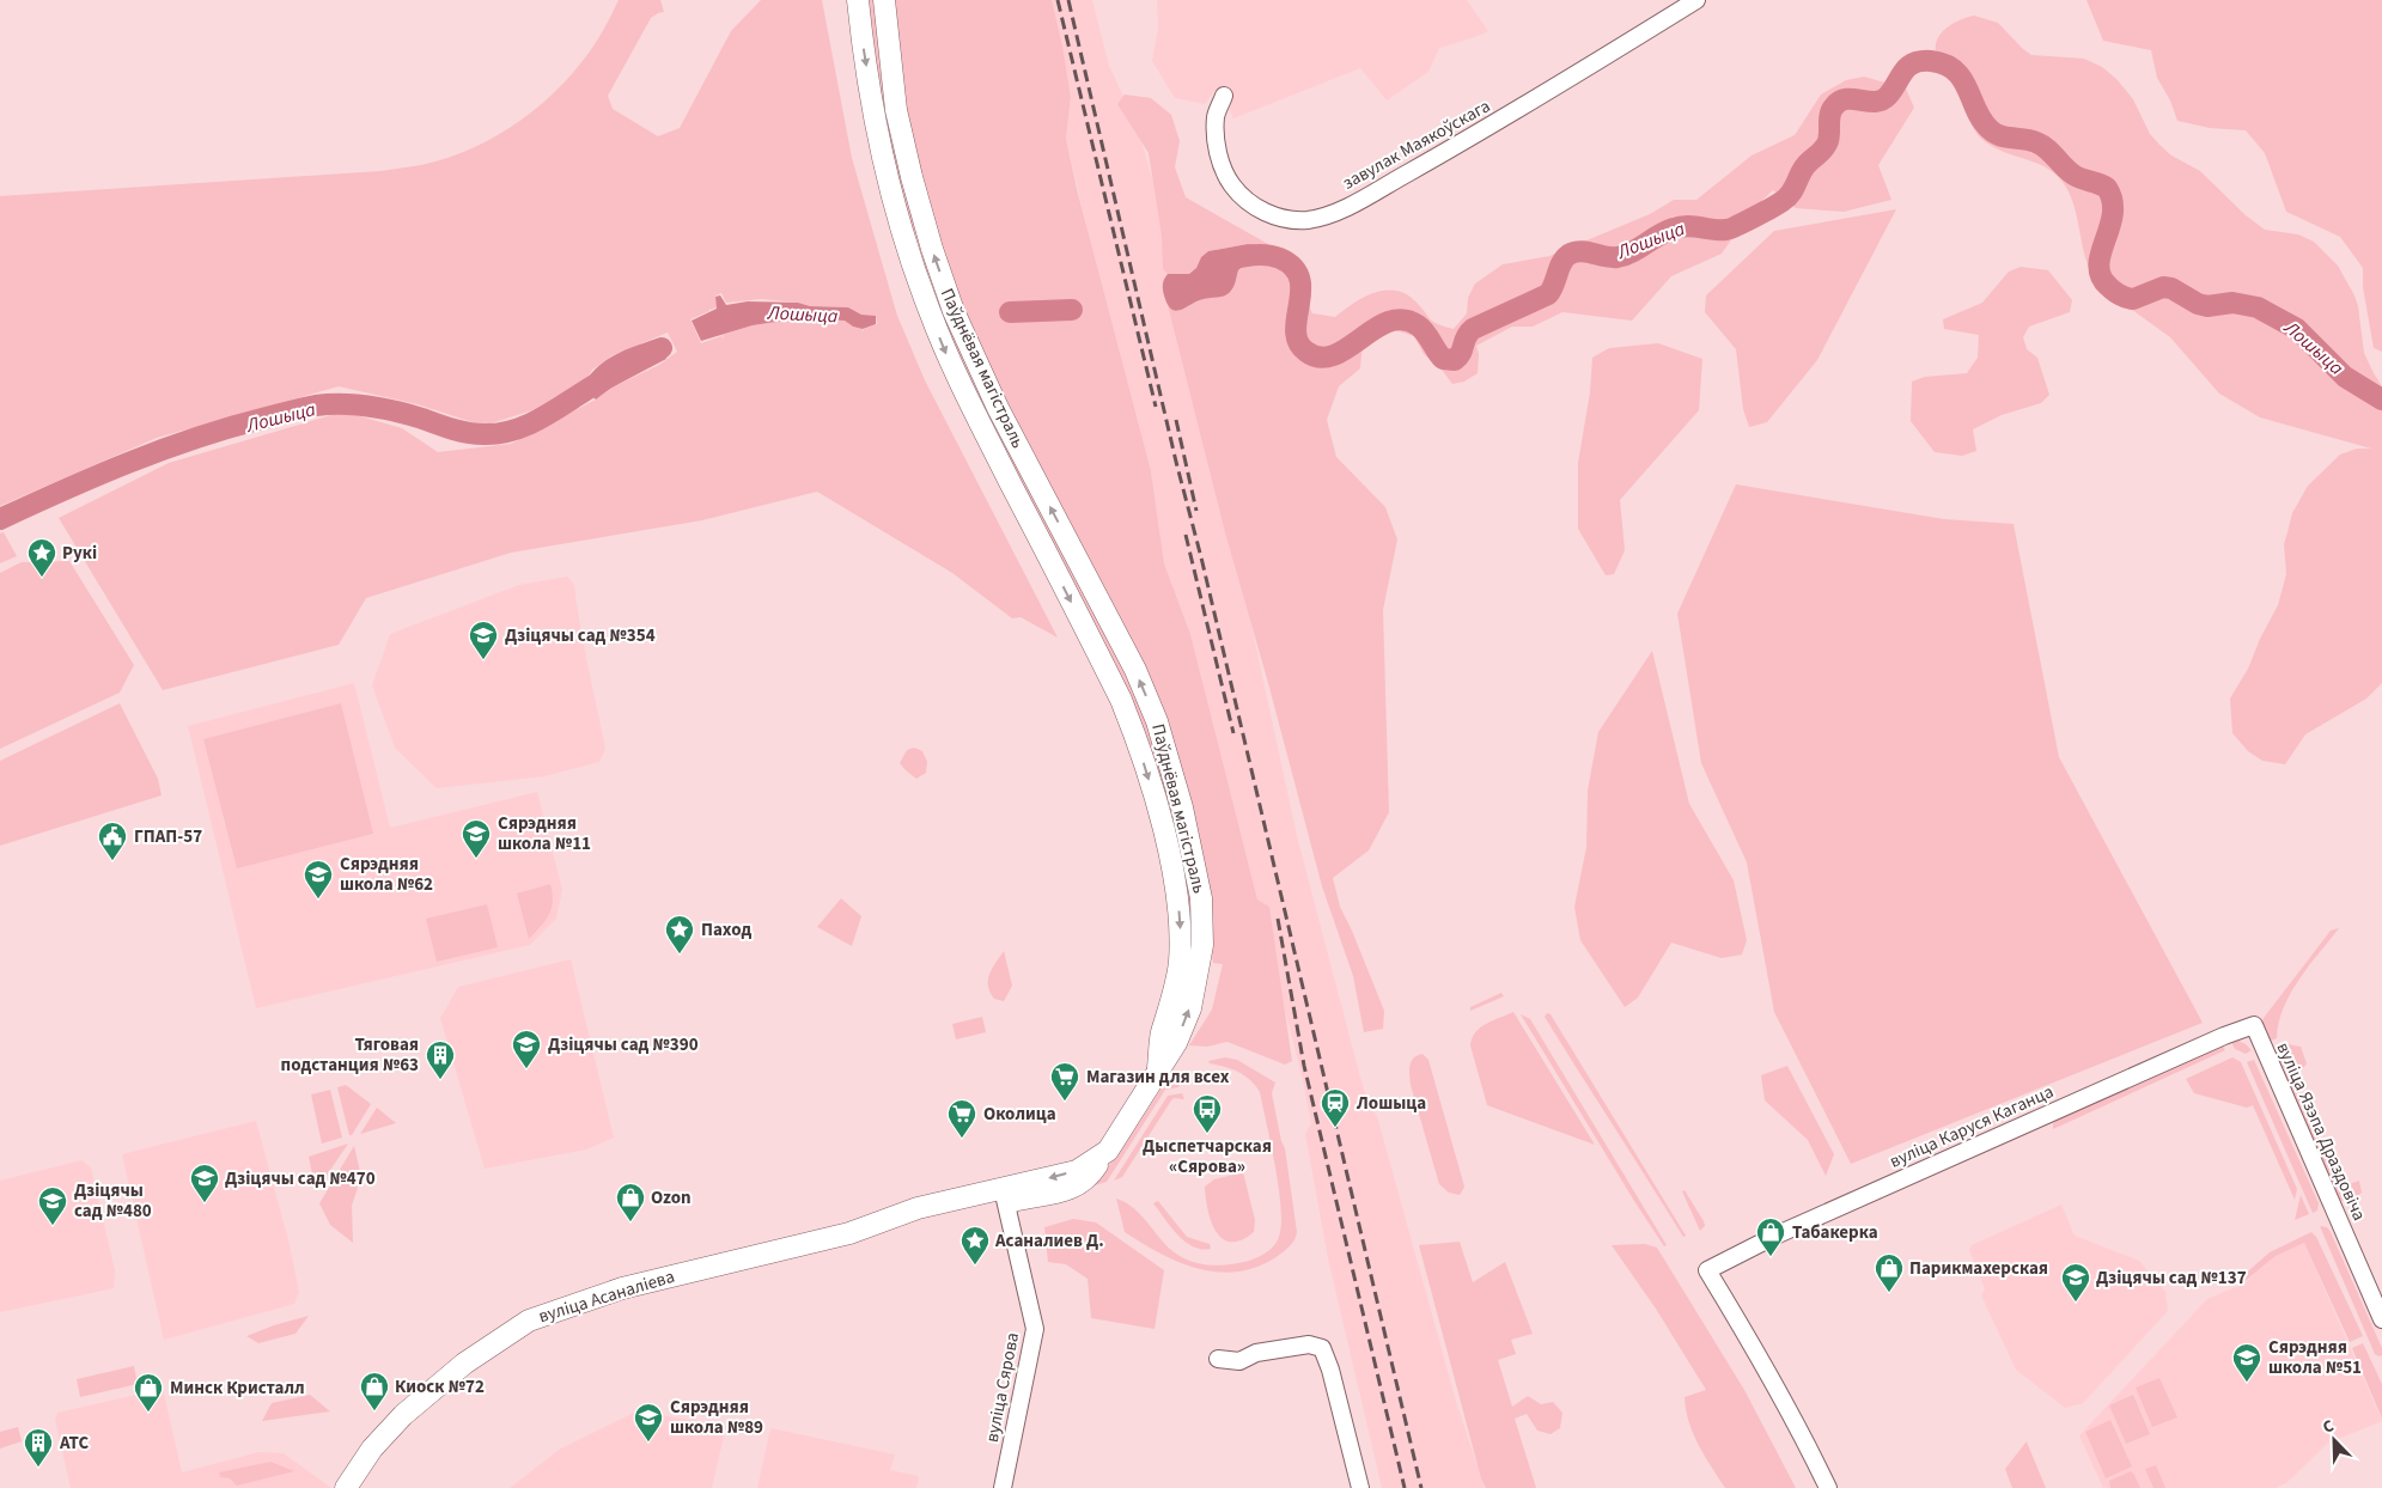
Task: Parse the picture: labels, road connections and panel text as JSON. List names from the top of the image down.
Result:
{
  "streets": {
    "main road": ["Паўднёвая магістраль", "вуліца Асаналіева"],
    "street": [
      "завулак Маякоўскага",
      "вуліца Каруся Каганца",
      "вуліца Язэпа Драздовіча",
      "вуліца Сярова"
    ]
  },
  "crossings": [
    ["Паўднёвая магістраль", "вуліца Асаналіева"],
    ["вуліца Каруся Каганца", "вуліца Язэпа Драздовіча"],
    ["вуліца Асаналіева", "вуліца Сярова"]
  ],
  "water": ["Лошыца"],
  "places": {
    "place": ["Рукі", "Паход", "Асаналиев Д."],
    "school or university": [
      "Дзіцячы сад №354",
      "Сярэдняя школа №11",
      "Сярэдняя школа №62",
      "Дзіцячы сад №390",
      "Дзіцячы сад №470",
      "Дзіцячы сад №480",
      "Дзіцячы сад №137",
      "Сярэдняя школа №51",
      "Сярэдняя школа №89"
    ],
    "public building": ["ГПАП-57"],
    "building": ["Тяговая подстанция №63", "АТС"],
    "supermarket": ["Магазин для всех", "Околица"],
    "station": ["Лошыца"],
    "bus stop": ["Дыспетчарская «Сярова»"],
    "shop": [
      "Ozon",
      "Табакерка",
      "Парикмахерская",
      "Киоск №72",
      "Минск Кристалл"
    ]
  },
  "north": "top left"
}
